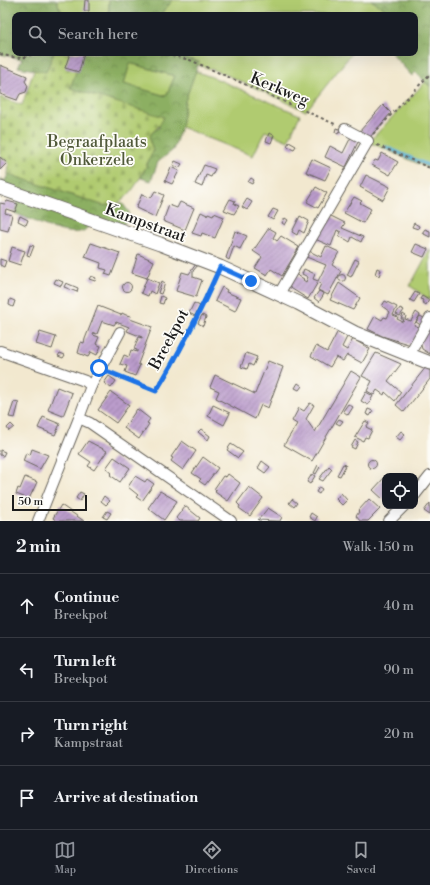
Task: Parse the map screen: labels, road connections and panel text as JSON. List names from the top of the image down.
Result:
{
  "streets": {
    "street": ["Kampstraat"],
    "path": ["Kerkweg", "Breekpot"]
  },
  "crossings": [
    ["Kampstraat", "Breekpot"]
  ],
  "parks": ["Begraafplaats Onkerzele"],
  "scale_bar": "50 m",
  "page": {
    "search": "Search here",
    "scale": "50 m",
    "heading": ["2 min", "Walk · 150 m"],
    "list": [
      ["Continue", "Breekpot", "40 m"],
      ["Turn left", "Breekpot", "90 m"],
      ["Turn right", "Kampstraat", "20 m"],
      "Arrive at destination"
    ],
    "nav": ["Map", "Directions", "Saved"]
  }
}
